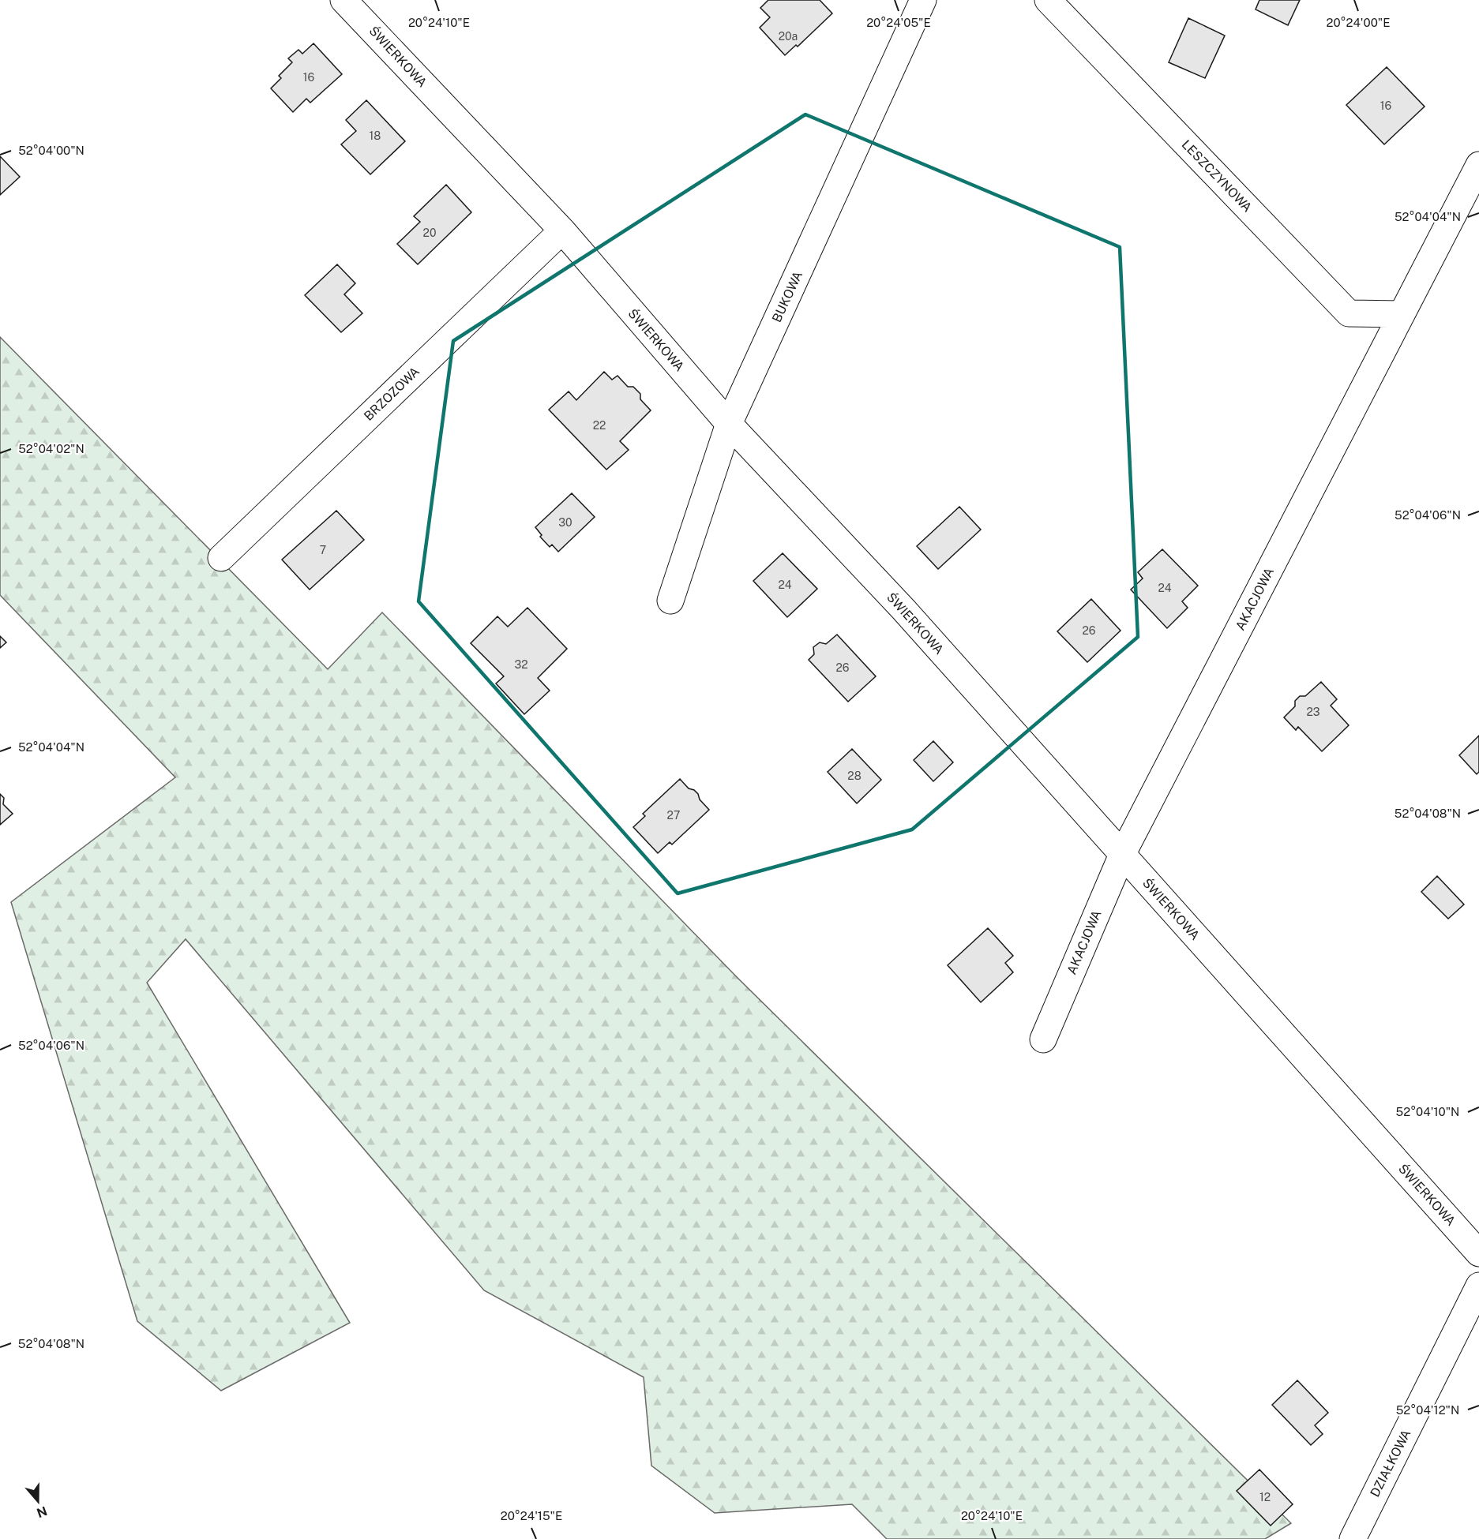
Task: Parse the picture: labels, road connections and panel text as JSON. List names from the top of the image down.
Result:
{
  "streets": {
    "street": [
      "ŚWIERKOWA",
      "LESZCZYNOWA",
      "BUKOWA",
      "BRZOZOWA",
      "AKACJOWA",
      "DZIAŁKOWA"
    ]
  },
  "crossings": [
    ["ŚWIERKOWA", "BUKOWA"],
    ["ŚWIERKOWA", "BRZOZOWA"],
    ["ŚWIERKOWA", "AKACJOWA"],
    ["LESZCZYNOWA", "AKACJOWA"]
  ],
  "house_numbers": [
    "20a",
    "16",
    "16",
    "18",
    "20",
    "22",
    "30",
    "7",
    "24",
    "24",
    "26",
    "32",
    "26",
    "23",
    "28",
    "27",
    "12"
  ],
  "north": "bottom",
  "coordinates": [
    "20°24'05\"E",
    "20°24'00\"E",
    "20°24'10\"E",
    "52°04'00\"N",
    "52°04'04\"N",
    "52°04'02\"N",
    "52°04'06\"N",
    "52°04'08\"N",
    "52°04'10\"N",
    "52°04'12\"N",
    "20°24'15\"E"
  ]
}
